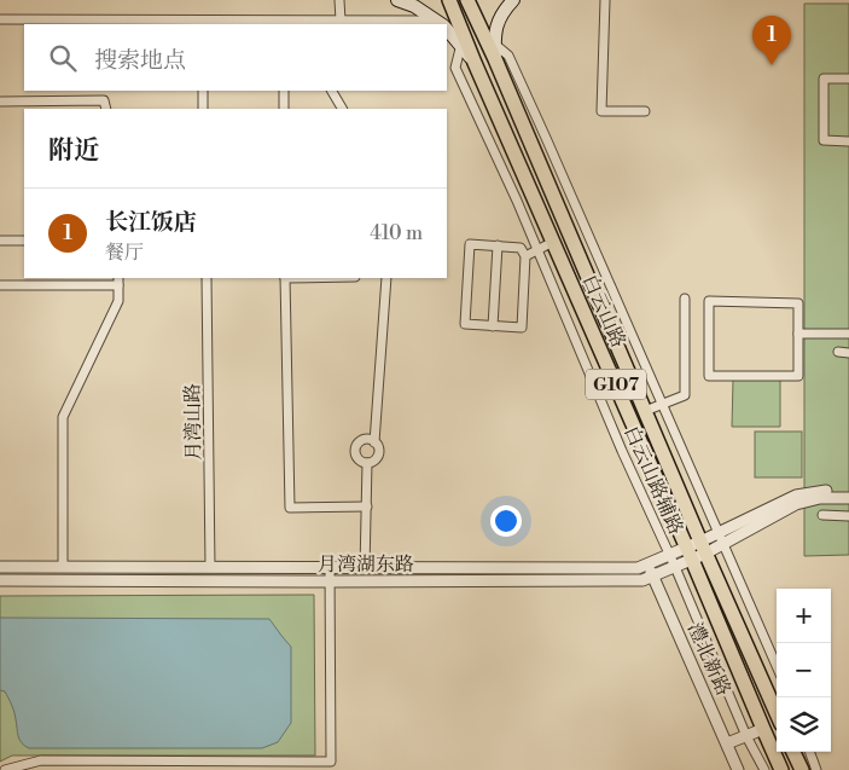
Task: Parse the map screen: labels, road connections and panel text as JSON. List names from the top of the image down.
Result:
{
  "streets": {
    "highway": ["白云山路", "G107"],
    "street": [
      "月湾山路",
      "白云山路辅路",
      "月湾湖东路",
      "澧北新路"
    ]
  },
  "crossings": [
    ["白云山路", "白云山路辅路"],
    ["白云山路", "月湾湖东路"],
    ["月湾山路", "月湾湖东路"],
    ["白云山路辅路", "月湾湖东路"],
    ["月湾湖东路", "澧北新路"]
  ],
  "page": {
    "pins": "1",
    "search": "搜索地点",
    "heading": "附近",
    "list": [
      {
        "mark": "1",
        "name": "长江饭店",
        "note": "餐厅",
        "value": "410 m"
      }
    ],
    "map_buttons": ["+", "−"]
  }
}
